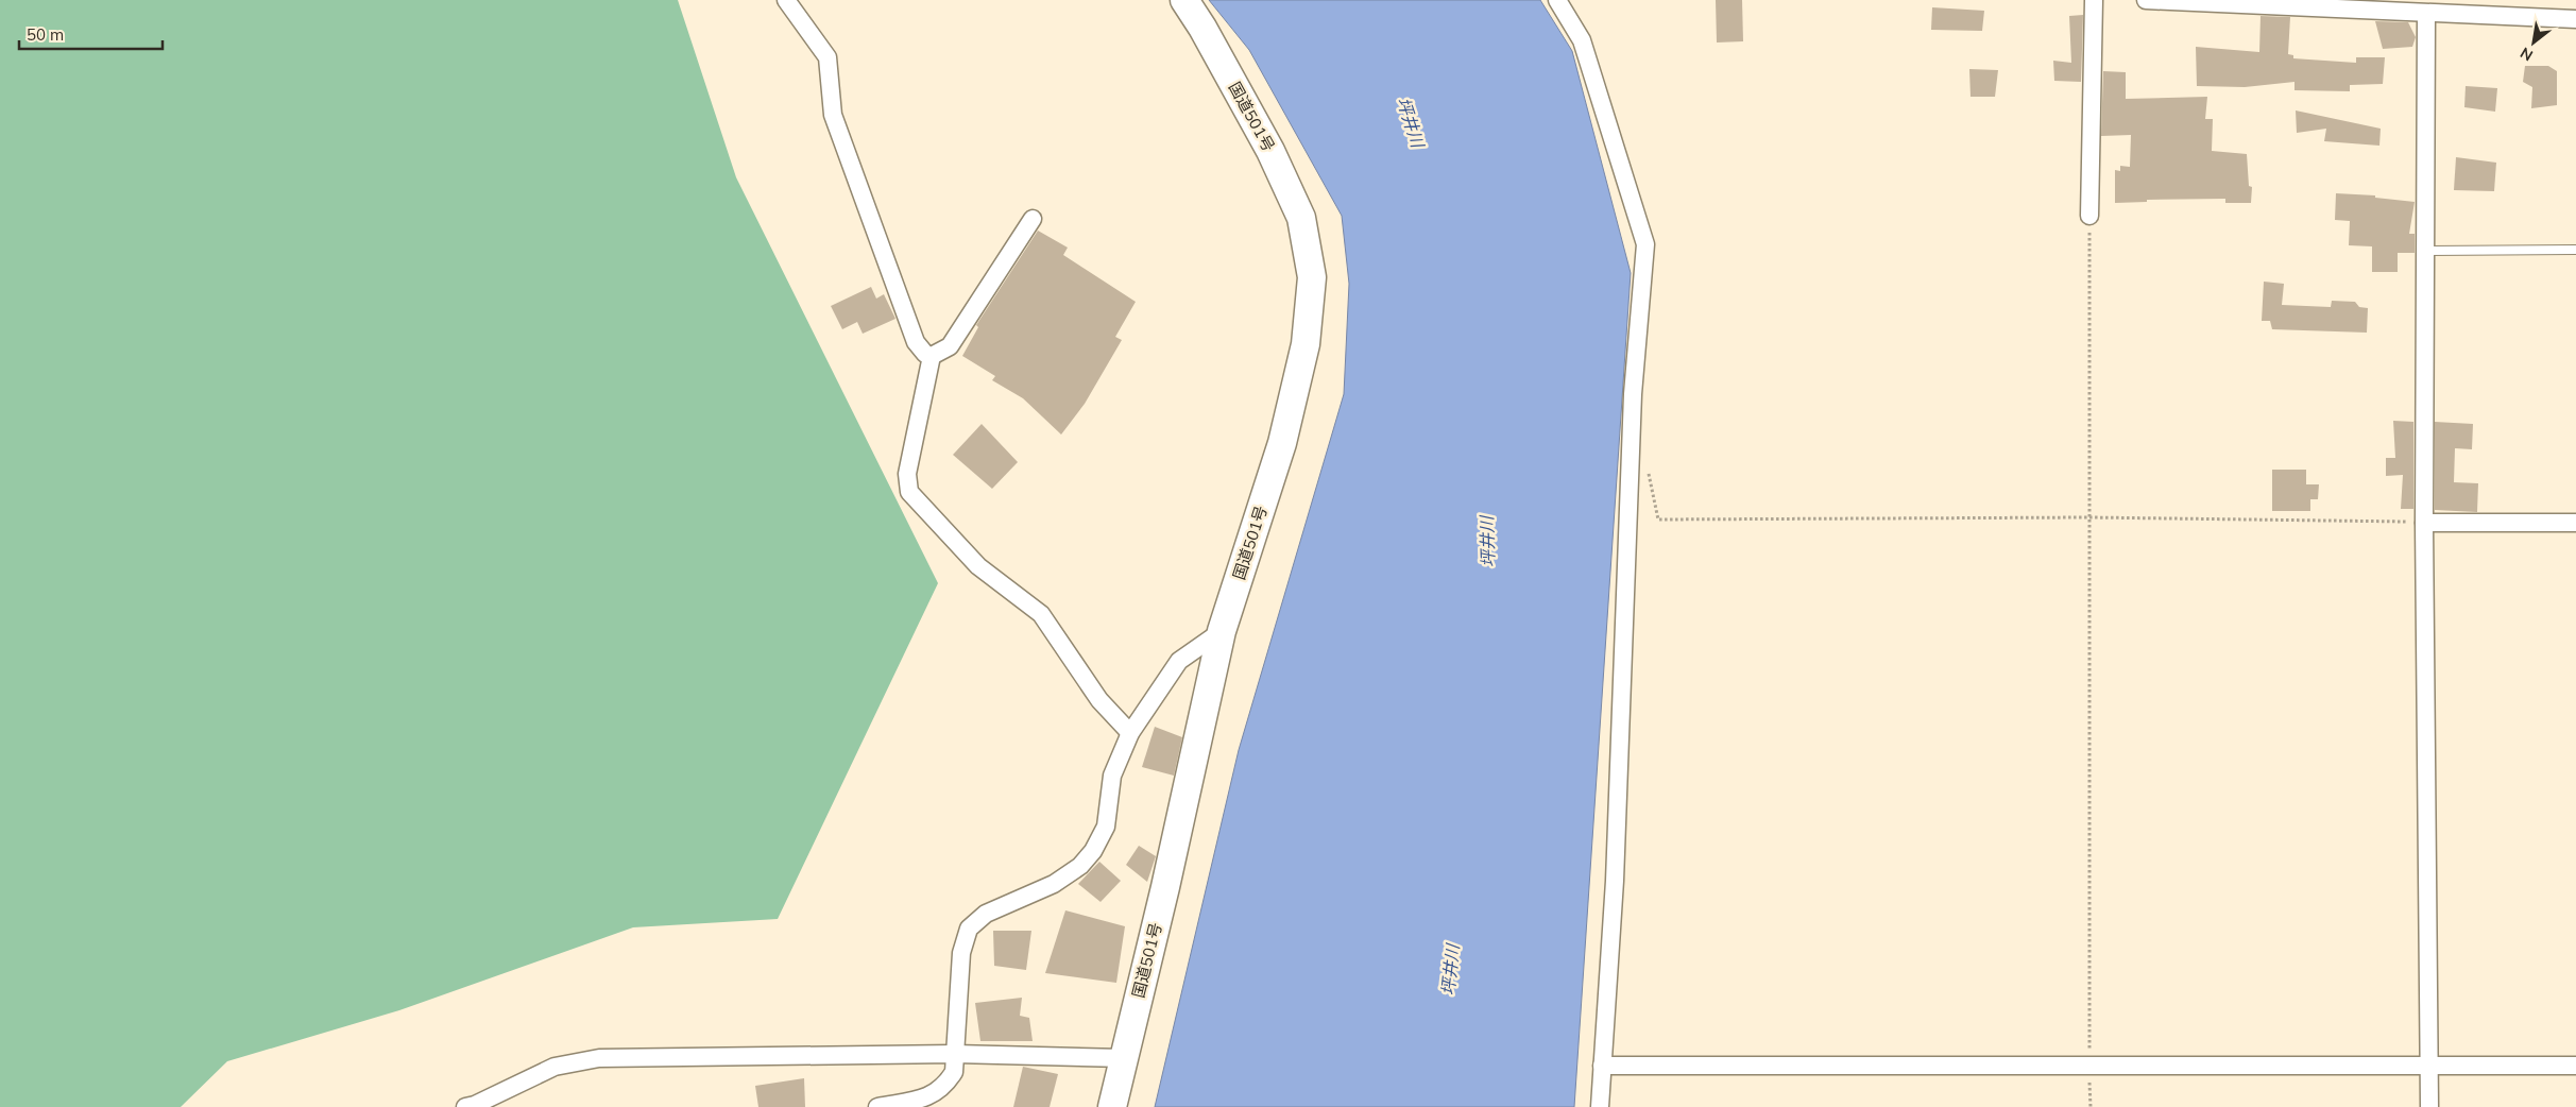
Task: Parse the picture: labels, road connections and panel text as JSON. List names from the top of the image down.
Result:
{
  "streets": {
    "highway": ["国道501号"]
  },
  "water": ["坪井川"],
  "scale_bar": "50 m",
  "north": "bottom left"
}
